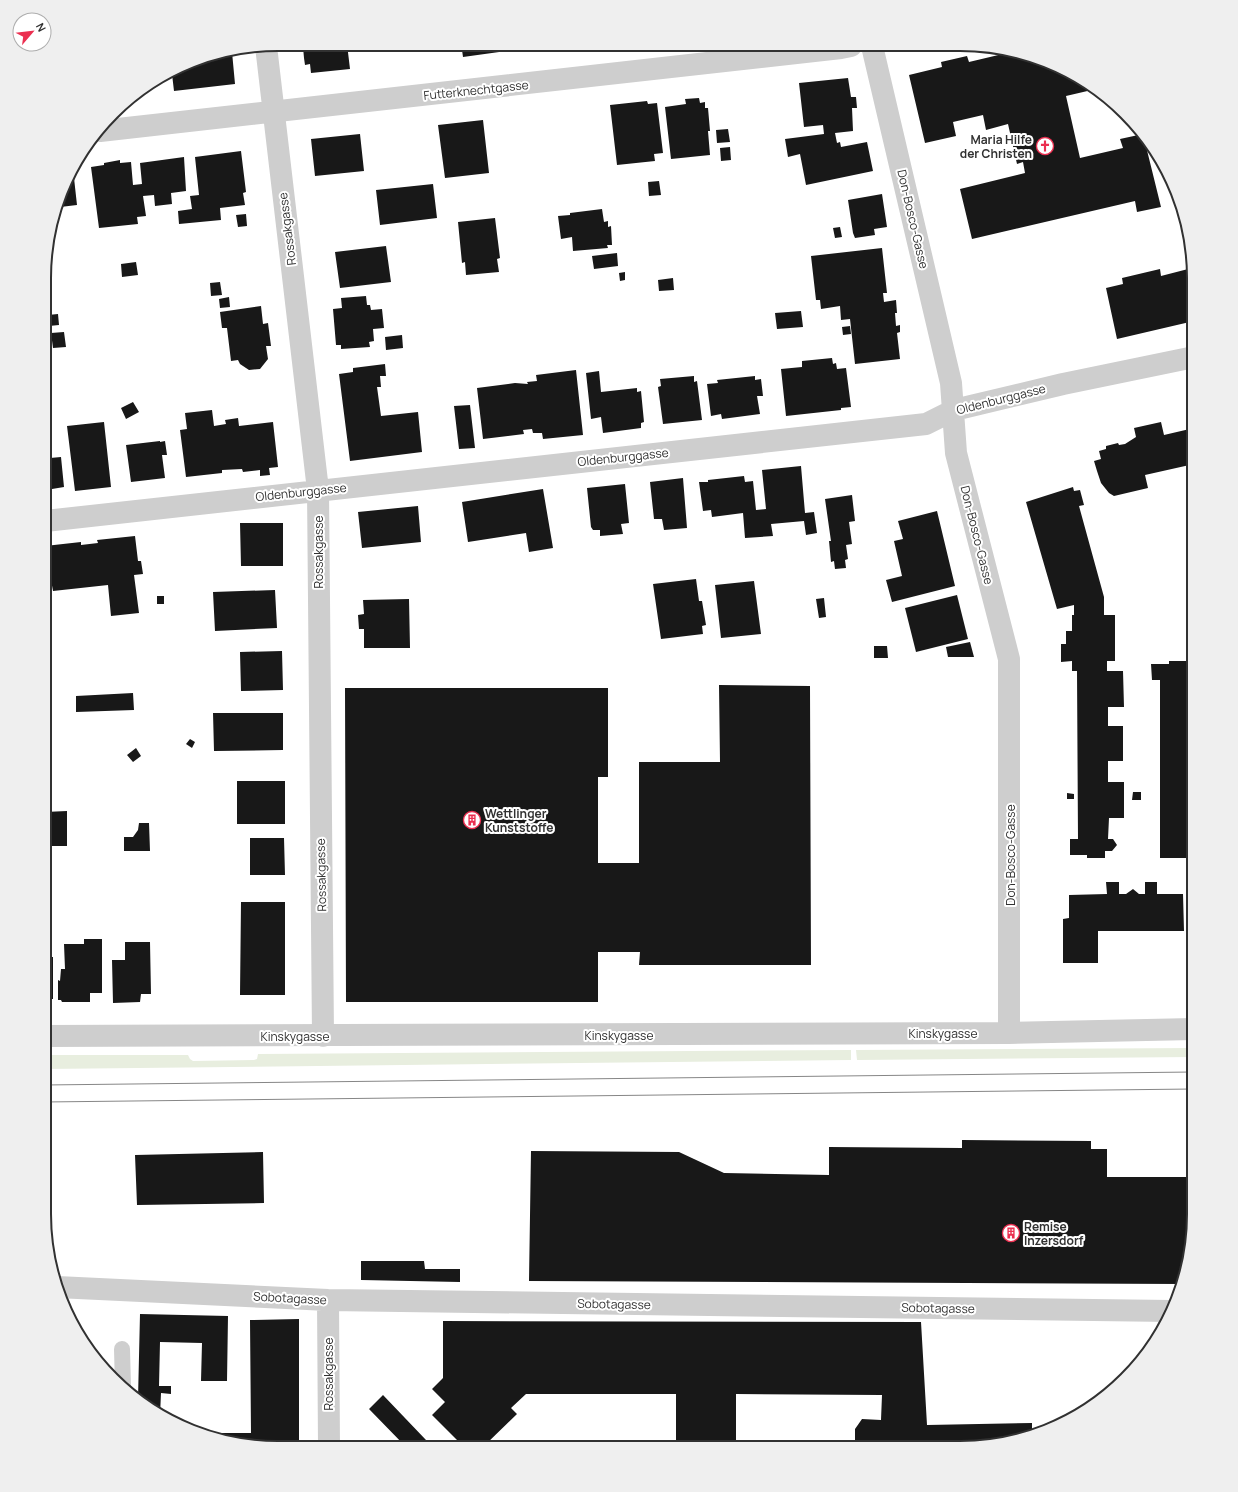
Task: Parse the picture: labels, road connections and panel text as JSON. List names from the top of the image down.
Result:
{
  "streets": {
    "street": [
      "Futterknechtgasse",
      "Don-Bosco-Gasse",
      "Rossakgasse",
      "Oldenburggasse",
      "Kinskygasse",
      "Sobotagasse"
    ]
  },
  "crossings": [
    ["Futterknechtgasse", "Rossakgasse"],
    ["Don-Bosco-Gasse", "Oldenburggasse"],
    ["Don-Bosco-Gasse", "Kinskygasse"],
    ["Rossakgasse", "Oldenburggasse"],
    ["Rossakgasse", "Kinskygasse"],
    ["Rossakgasse", "Sobotagasse"]
  ],
  "places": {
    "church": ["Maria Hilfe der Christen"],
    "building": ["Wettlinger Kunststoffe", "Remise Inzersdorf"]
  },
  "north": "top right"
}
